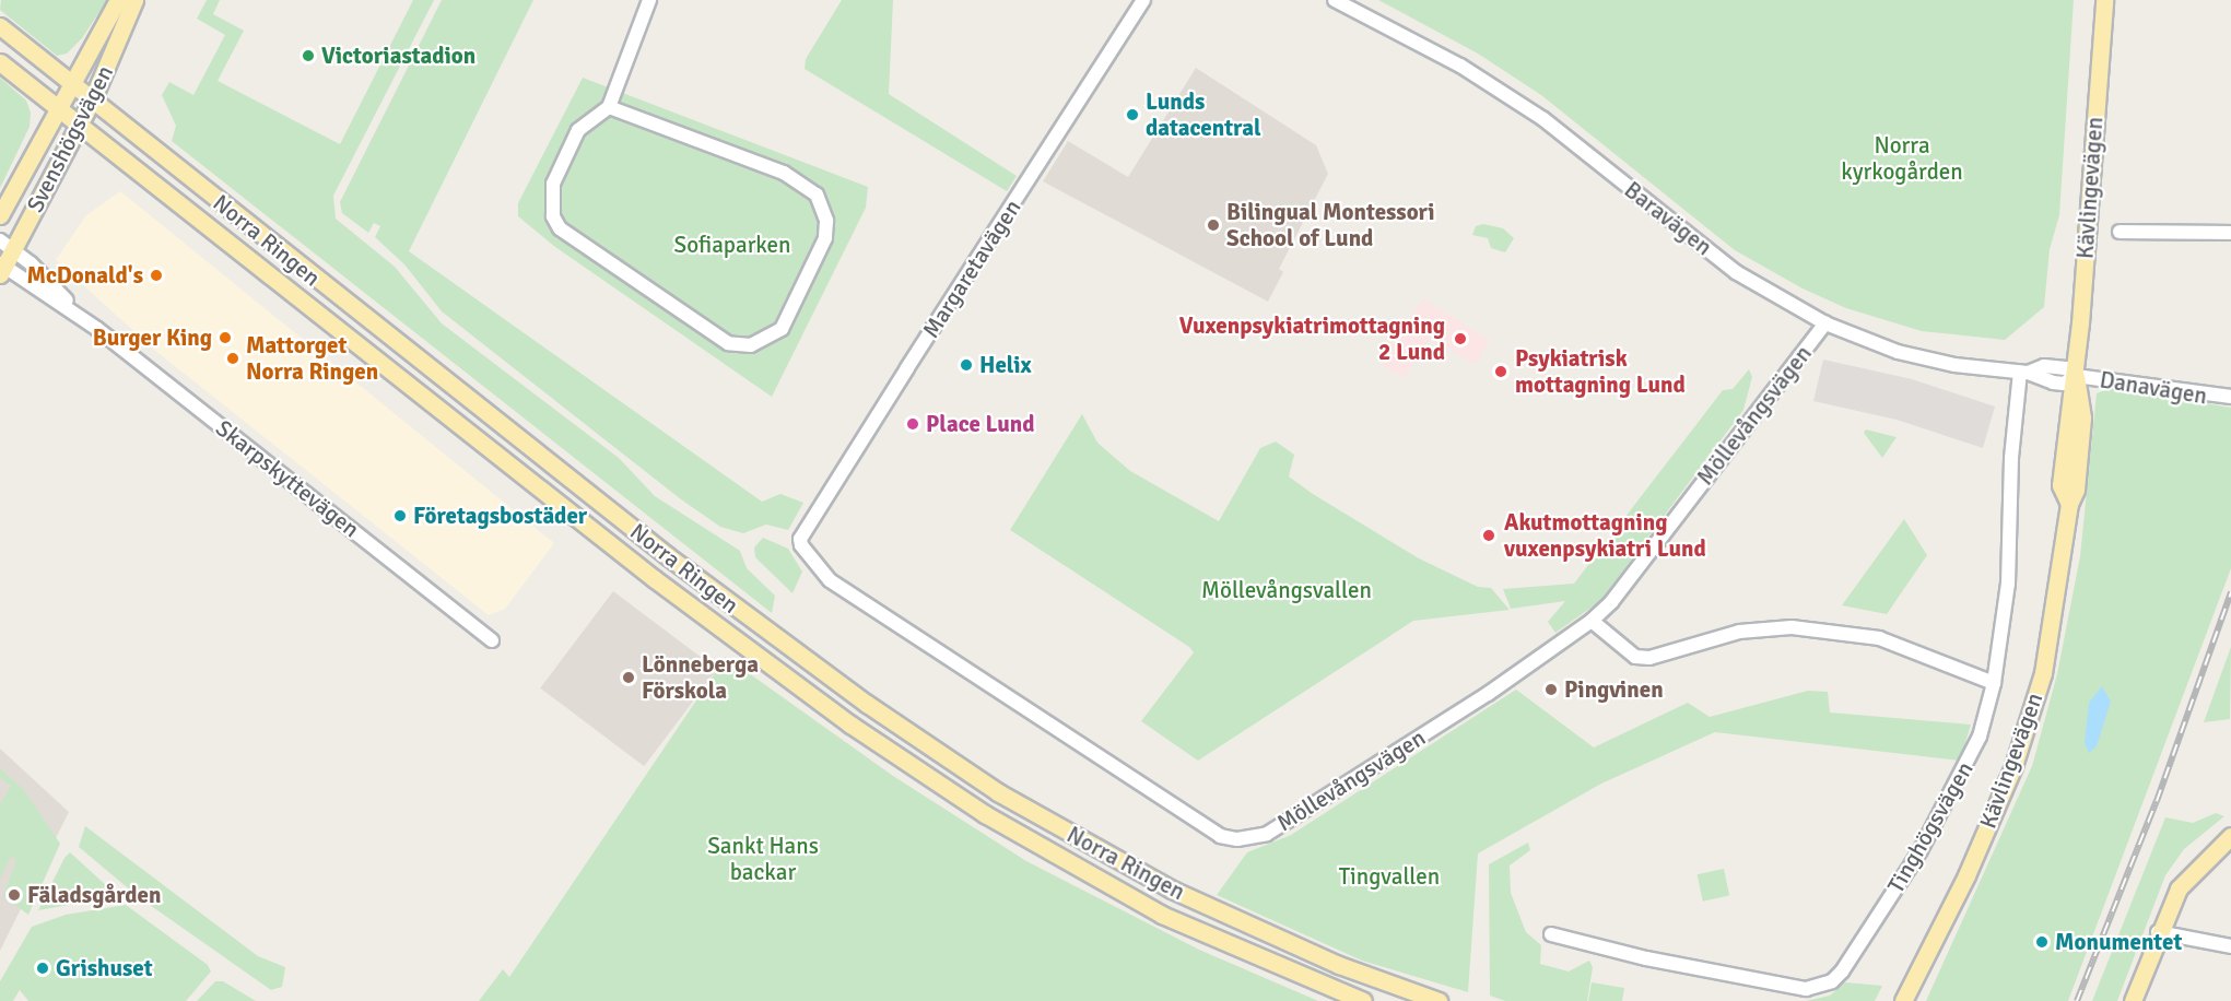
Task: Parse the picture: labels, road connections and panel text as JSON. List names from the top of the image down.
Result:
{
  "streets": {
    "main road": ["Svenshögsvägen", "Kävlingevägen", "Norra Ringen"],
    "street": [
      "Baravägen",
      "Margaretavägen",
      "Danavägen",
      "Möllevångsvägen",
      "Skarpskyttevägen",
      "Tinghögsvägen"
    ]
  },
  "crossings": [
    ["Svenshögsvägen", "Norra Ringen"],
    ["Svenshögsvägen", "Skarpskyttevägen"],
    ["Kävlingevägen", "Baravägen"],
    ["Kävlingevägen", "Danavägen"],
    ["Baravägen", "Danavägen"],
    ["Baravägen", "Möllevångsvägen"],
    ["Baravägen", "Tinghögsvägen"],
    ["Margaretavägen", "Möllevångsvägen"]
  ],
  "parks": [
    "Norra kyrkogården",
    "Sofiaparken",
    "Möllevångsvallen",
    "Sankt Hans backar",
    "Tingvallen"
  ],
  "places": [
    "Victoriastadion",
    "Lunds datacentral",
    "Bilingual Montessori School of Lund",
    "McDonald's",
    "Burger King",
    "Vuxenpsykiatrimottagning 2 Lund",
    "Mattorget Norra Ringen",
    "Helix",
    "Psykiatrisk mottagning Lund",
    "Place Lund",
    "Företagsbostäder",
    "Akutmottagning vuxenpsykiatri Lund",
    "Lönneberga Förskola",
    "Pingvinen",
    "Fäladsgården",
    "Monumentet",
    "Grishuset"
  ]
}
